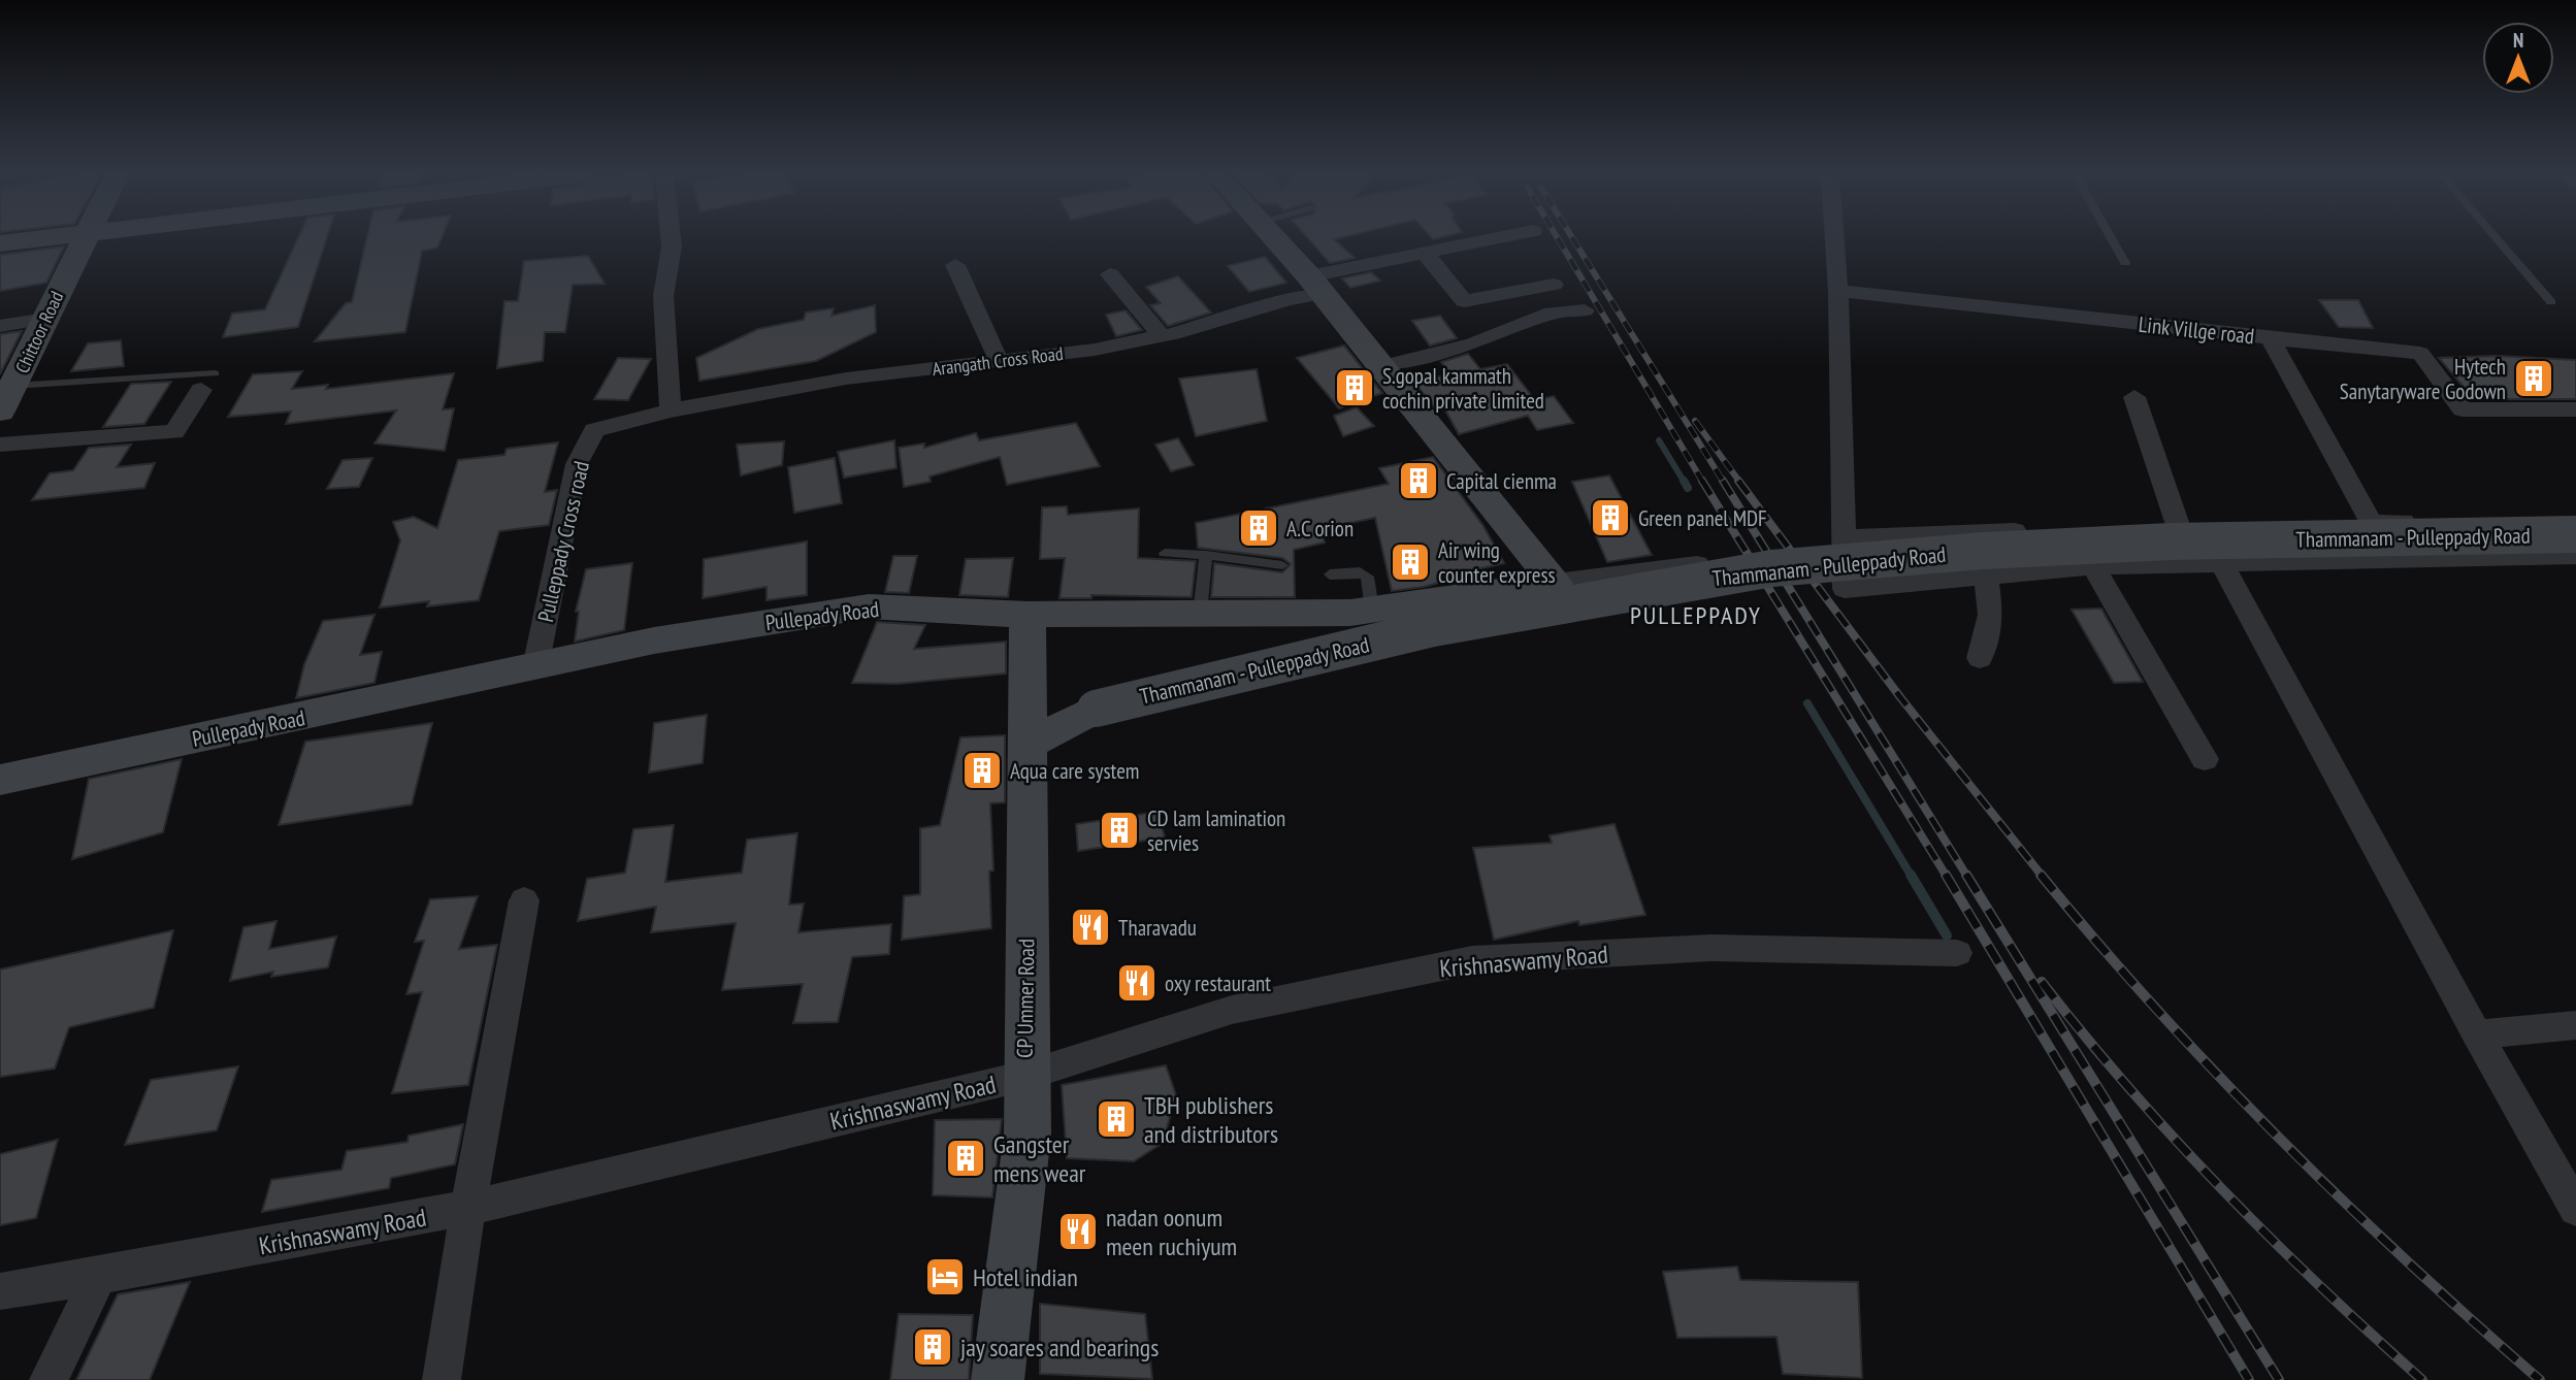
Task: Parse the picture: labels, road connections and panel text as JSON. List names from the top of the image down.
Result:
{
  "streets": {
    "street": [
      "Link Villge road",
      "Chittoor Road",
      "Arangath Cross Road",
      "Thammanam - Pulleppady Road",
      "Pulleppady Cross road",
      "Pullepady Road",
      "Krishnaswamy Road",
      "CP Ummer Road"
    ]
  },
  "crossings": [
    ["Arangath Cross Road", "Pulleppady Cross road"],
    ["Thammanam - Pulleppady Road", "CP Ummer Road"],
    ["Pulleppady Cross road", "Pullepady Road"],
    ["Pullepady Road", "CP Ummer Road"],
    ["Krishnaswamy Road", "CP Ummer Road"]
  ],
  "districts": ["PULLEPPADY"],
  "places": {
    "building": [
      "Hytech Sanytaryware Godown",
      "S.gopal kammath cochin private limited",
      "Capital cienma",
      "Green panel MDF",
      "A.C orion",
      "Air wing counter express",
      "Aqua care system",
      "CD lam lamination servies",
      "TBH publishers and distributors",
      "Gangster mens wear",
      "jay soares and bearings"
    ],
    "restaurant": ["Tharavadu", "oxy restaurant", "nadan oonum meen ruchiyum"],
    "hotel": ["Hotel indian"]
  },
  "north": "top"
}
